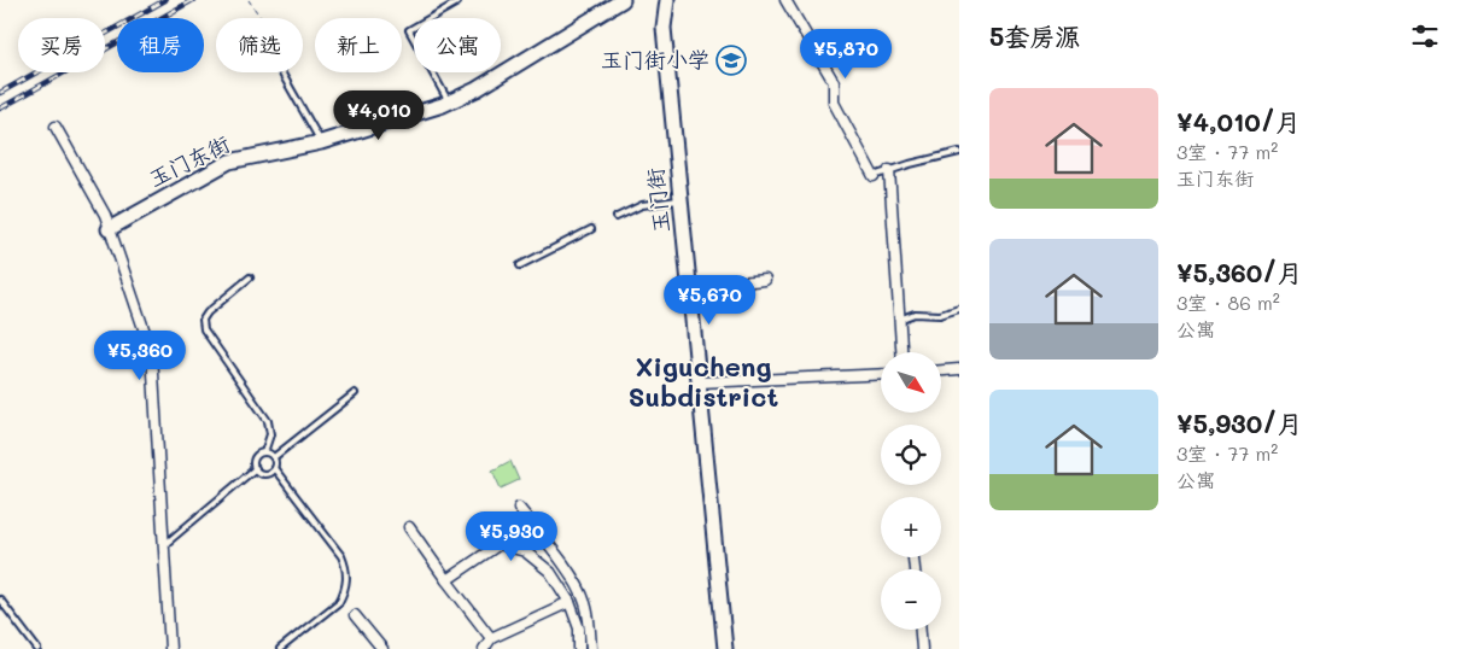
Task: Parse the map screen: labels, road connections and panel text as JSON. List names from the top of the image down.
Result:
{
  "streets": {
    "street": ["玉门东街", "玉门街"]
  },
  "districts": ["Xigucheng Subdistrict"],
  "places": {
    "school or university": ["玉门街小学"]
  },
  "north": "bottom right",
  "page": {
    "heading": "5套房源",
    "chip": [
      "买房",
      "租房",
      "筛选",
      "新上",
      "公寓"
    ],
    "price": [
      "¥5,870",
      "¥4,010",
      "¥5,670",
      "¥5,360",
      "¥5,930"
    ],
    "list": [
      {
        "name": "¥4,010/月",
        "note": "3室 · 77 m² · 玉门东街"
      },
      {
        "name": "¥5,360/月",
        "note": "3室 · 86 m² · 公寓"
      },
      {
        "name": "¥5,930/月",
        "note": "3室 · 77 m² · 公寓"
      }
    ],
    "map_buttons": ["+", "−"]
  }
}
